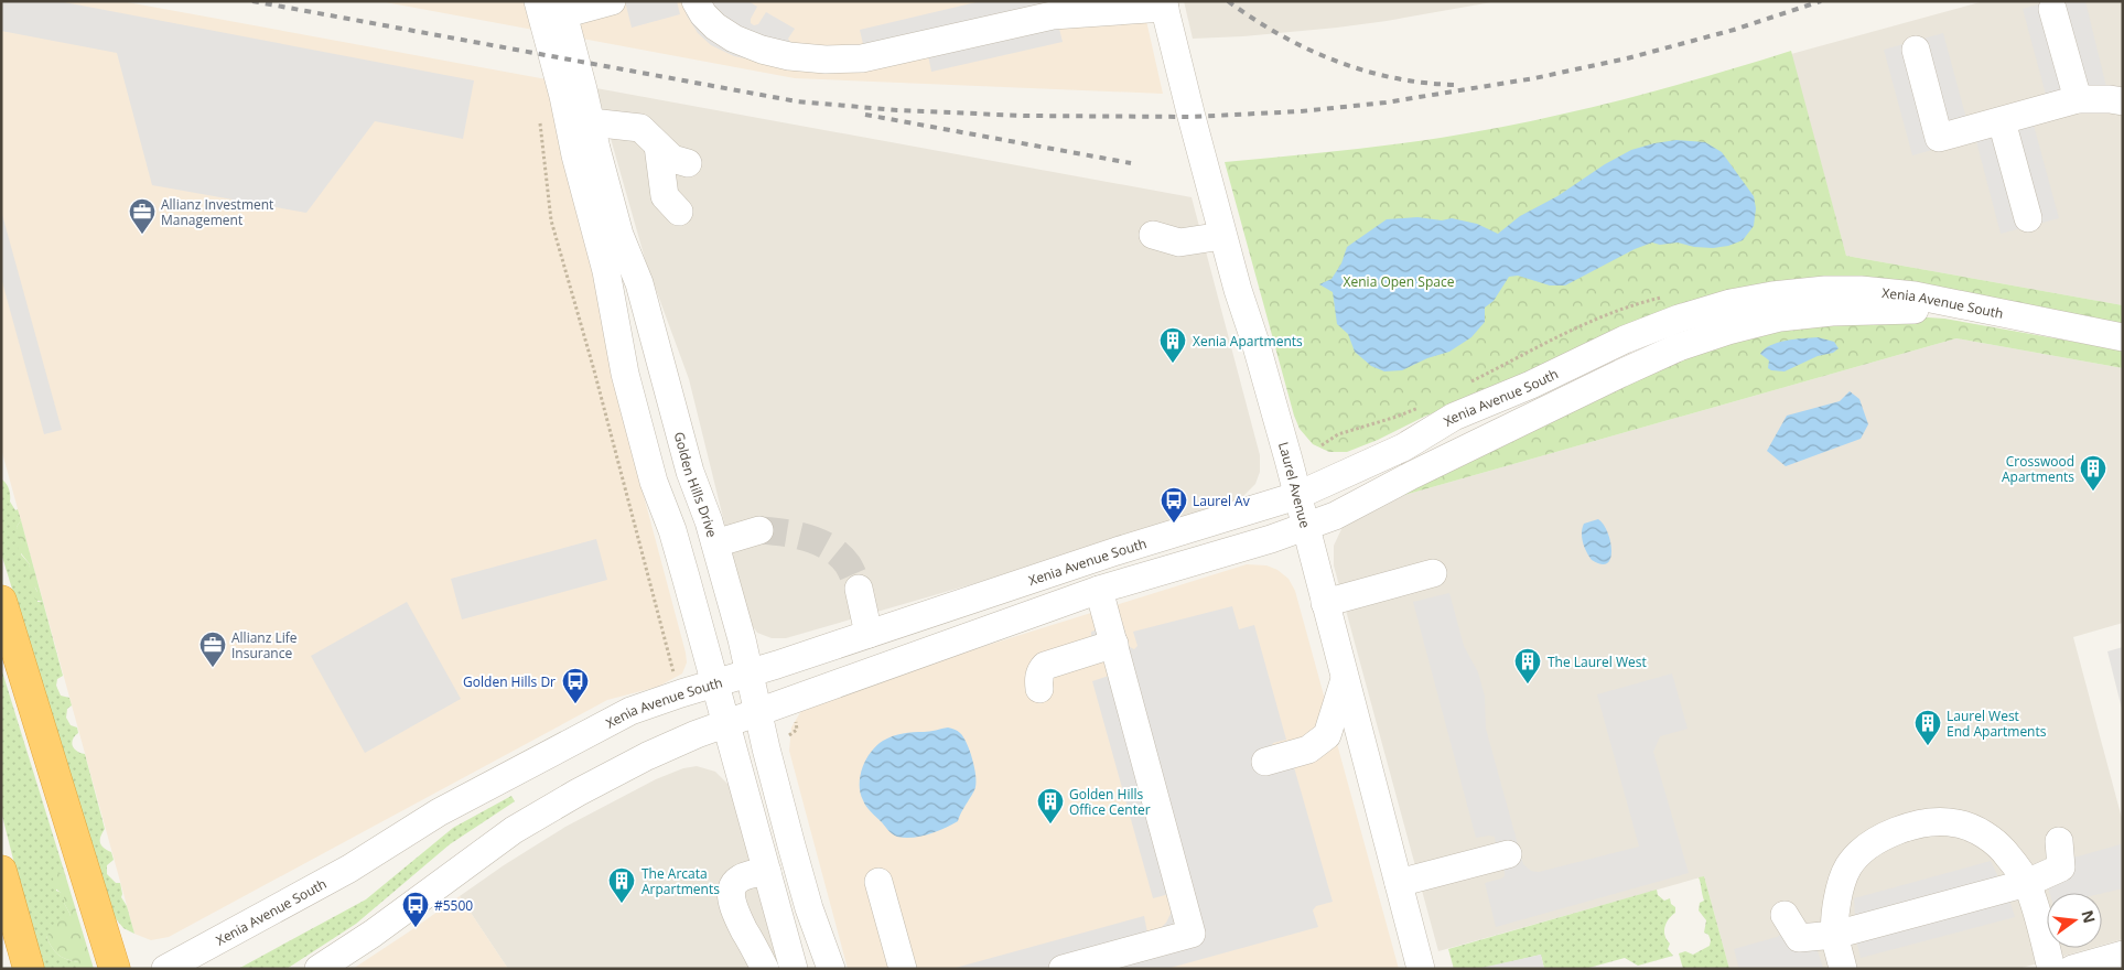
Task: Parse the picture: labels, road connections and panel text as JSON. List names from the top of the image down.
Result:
{
  "streets": {
    "street": ["Xenia Avenue South", "Golden Hills Drive", "Laurel Avenue"]
  },
  "crossings": [
    ["Xenia Avenue South", "Golden Hills Drive"],
    ["Xenia Avenue South", "Laurel Avenue"]
  ],
  "parks": ["Xenia Open Space"],
  "places": {
    "office": ["Allianz Investment Management", "Allianz Life Insurance"],
    "building": [
      "Xenia Apartments",
      "Crosswood Apartments",
      "The Laurel West",
      "Laurel West End Apartments",
      "Golden Hills Office Center",
      "The Arcata Arpartments"
    ],
    "bus stop": ["Laurel Av", "Golden Hills Dr", "#5500"]
  },
  "north": "right"
}
